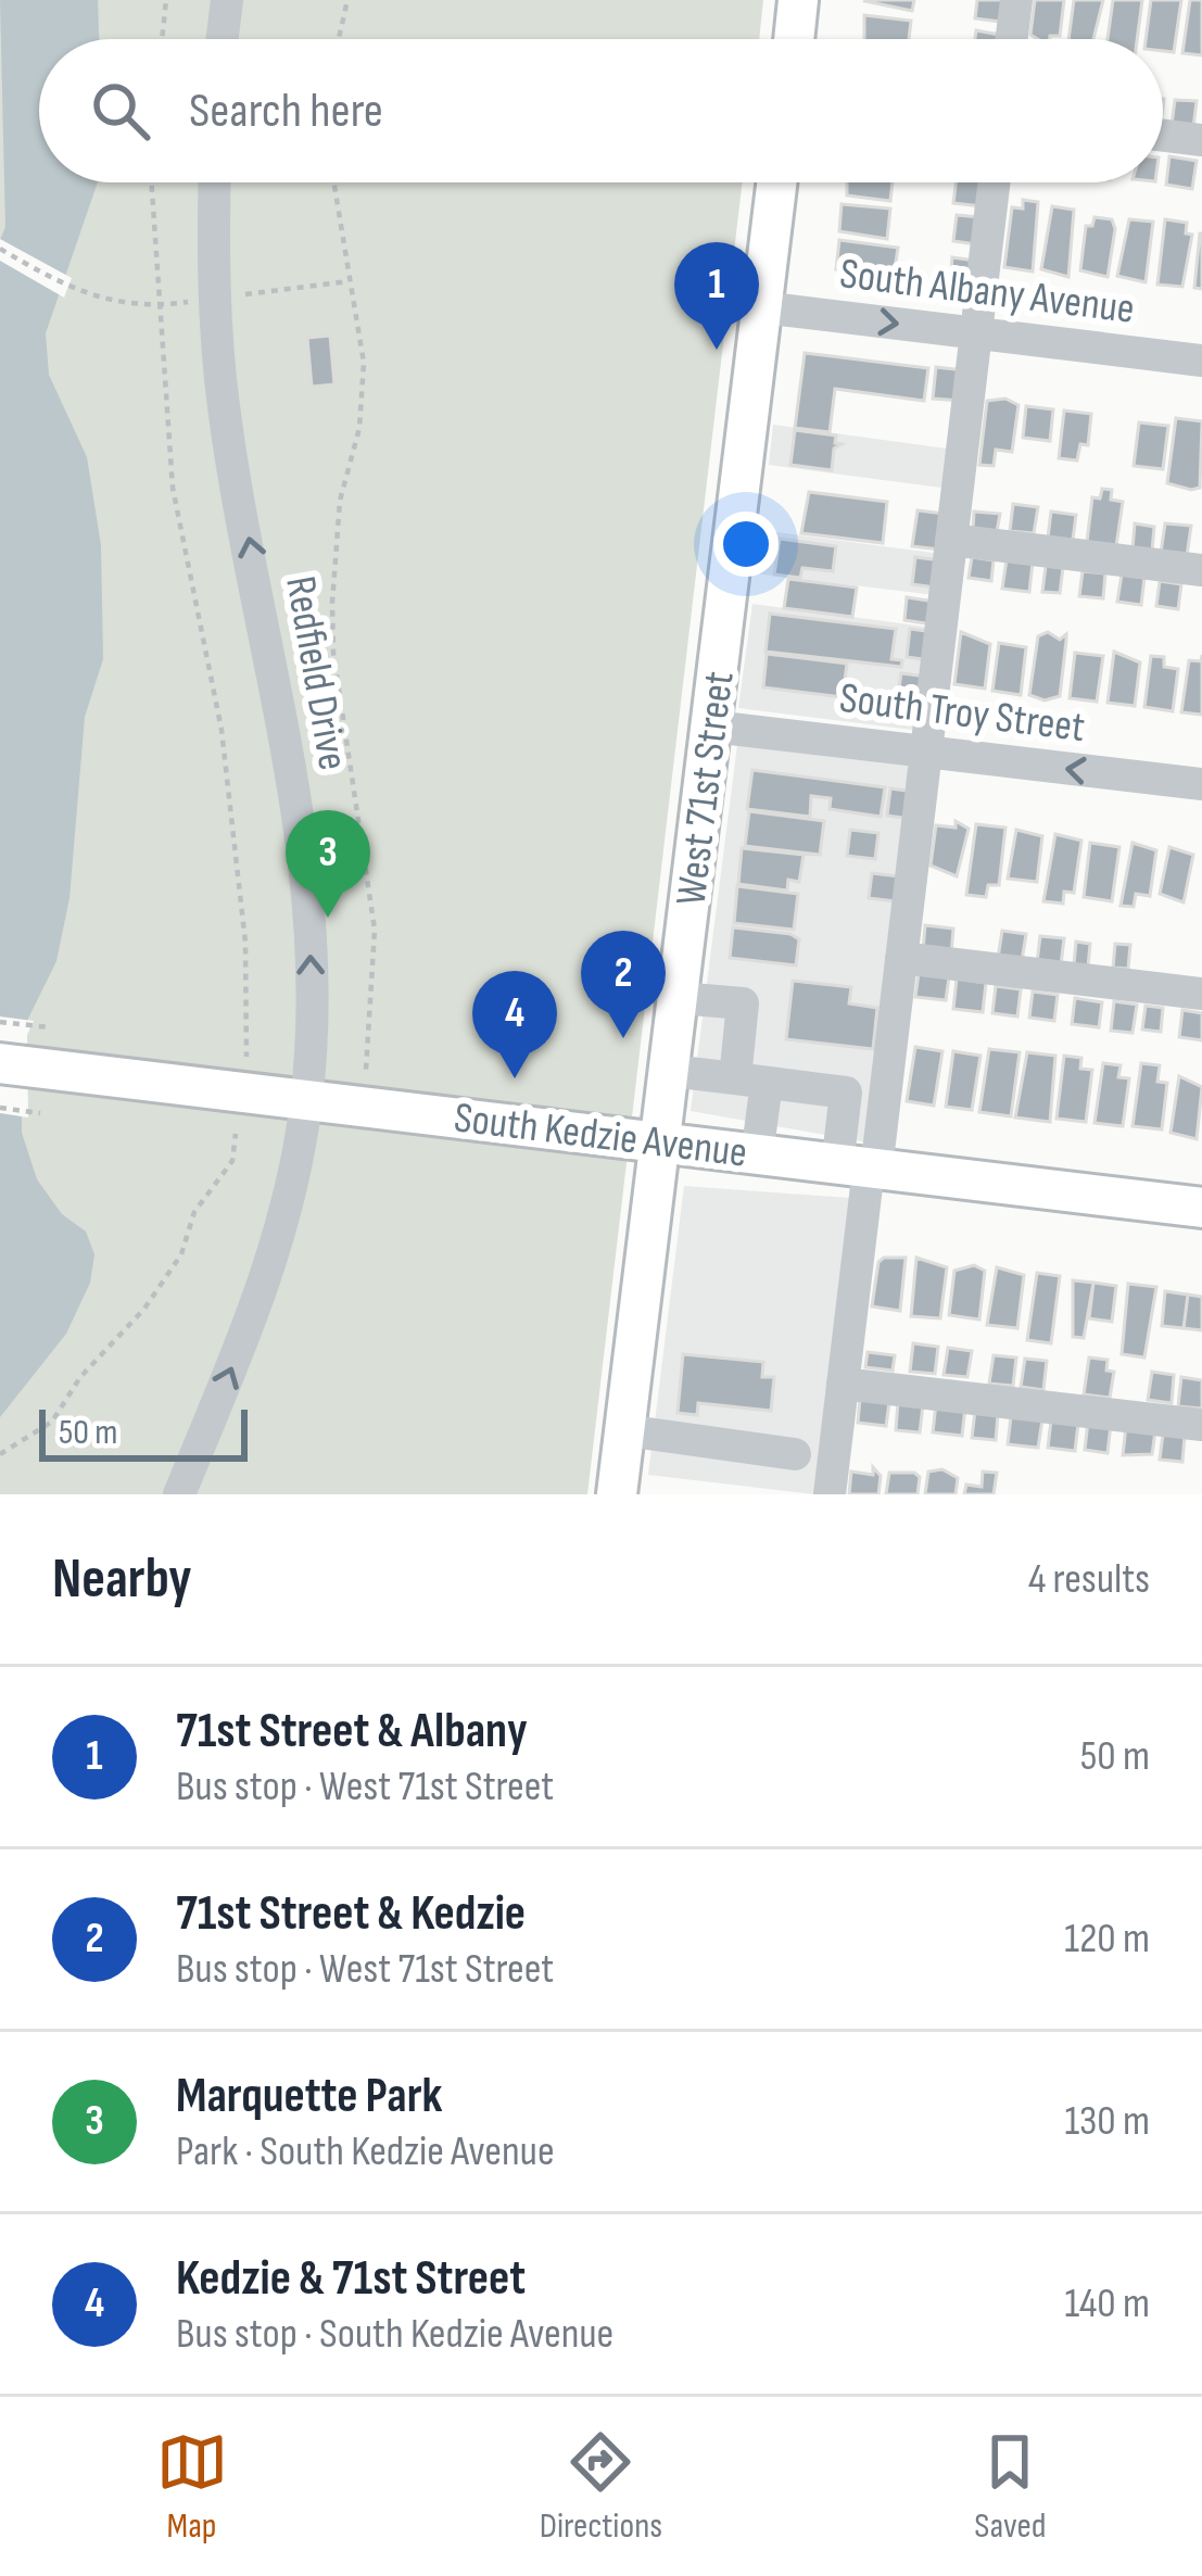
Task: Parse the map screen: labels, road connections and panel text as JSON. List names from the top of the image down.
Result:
{
  "streets": {
    "main road": ["West 71st Street", "South Kedzie Avenue"],
    "street": ["South Albany Avenue", "Redfield Drive", "South Troy Street"]
  },
  "crossings": [
    ["South Albany Avenue", "West 71st Street"],
    ["Redfield Drive", "South Kedzie Avenue"],
    ["South Troy Street", "West 71st Street"],
    ["West 71st Street", "South Kedzie Avenue"]
  ],
  "one_way": ["South Albany Avenue", "Redfield Drive"],
  "scale_bar": "50 m",
  "page": {
    "search": "Search here",
    "pins": [
      "1",
      "3",
      "2",
      "4"
    ],
    "scale": "50 m",
    "heading": ["Nearby", "4 results"],
    "list": [
      {
        "mark": "1",
        "name": "71st Street & Albany",
        "note": "Bus stop · West 71st Street",
        "value": "50 m"
      },
      {
        "mark": "2",
        "name": "71st Street & Kedzie",
        "note": "Bus stop · West 71st Street",
        "value": "120 m"
      },
      {
        "mark": "3",
        "name": "Marquette Park",
        "note": "Park · South Kedzie Avenue",
        "value": "130 m"
      },
      {
        "mark": "4",
        "name": "Kedzie & 71st Street",
        "note": "Bus stop · South Kedzie Avenue",
        "value": "140 m"
      }
    ],
    "nav": ["Map", "Directions", "Saved"]
  }
}
